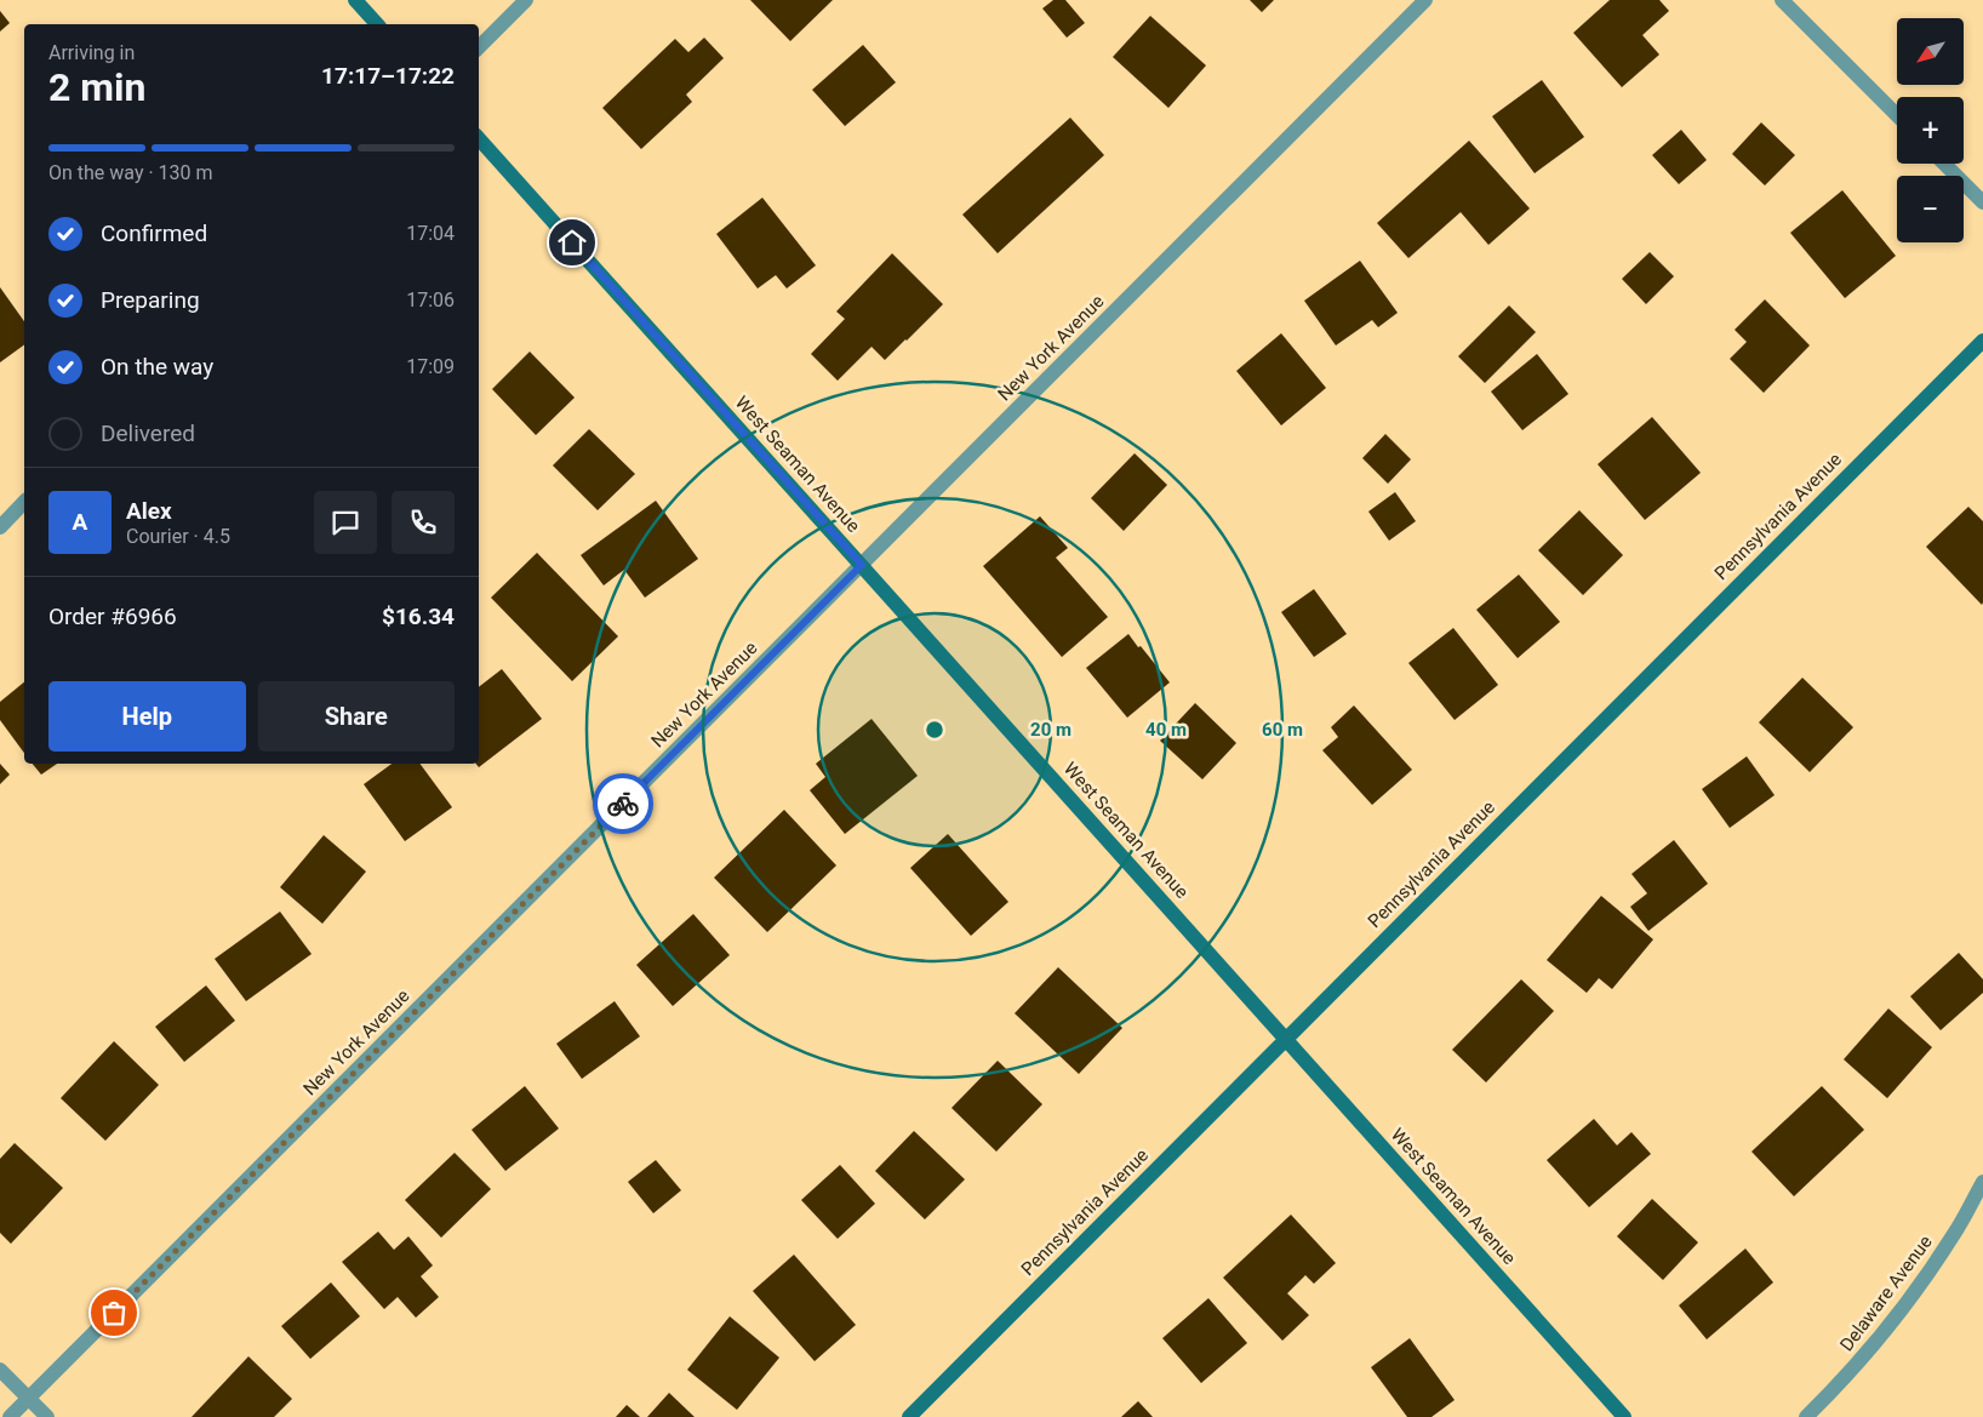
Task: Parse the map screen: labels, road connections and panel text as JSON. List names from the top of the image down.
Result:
{
  "streets": {
    "main road": ["West Seaman Avenue", "Pennsylvania Avenue"],
    "street": ["New York Avenue", "Delaware Avenue"]
  },
  "crossings": [
    ["New York Avenue", "West Seaman Avenue"],
    ["West Seaman Avenue", "Pennsylvania Avenue"]
  ],
  "north": "bottom left",
  "page": {
    "map_buttons": ["+", "−"],
    "heading": ["2 min", "Arriving in", "17:17–17:22"],
    "panel": [
      "Alex",
      "Courier · 4.5",
      "Order #6966",
      "$16.34"
    ],
    "bar": "On the way · 130 m",
    "list": [
      ["Confirmed", "17:04"],
      ["Preparing", "17:06"],
      ["On the way", "17:09"],
      "Delivered"
    ],
    "round": "A",
    "buttons": ["Help", "Share"]
  },
  "rings": ["20 m", "40 m", "60 m"]
}
